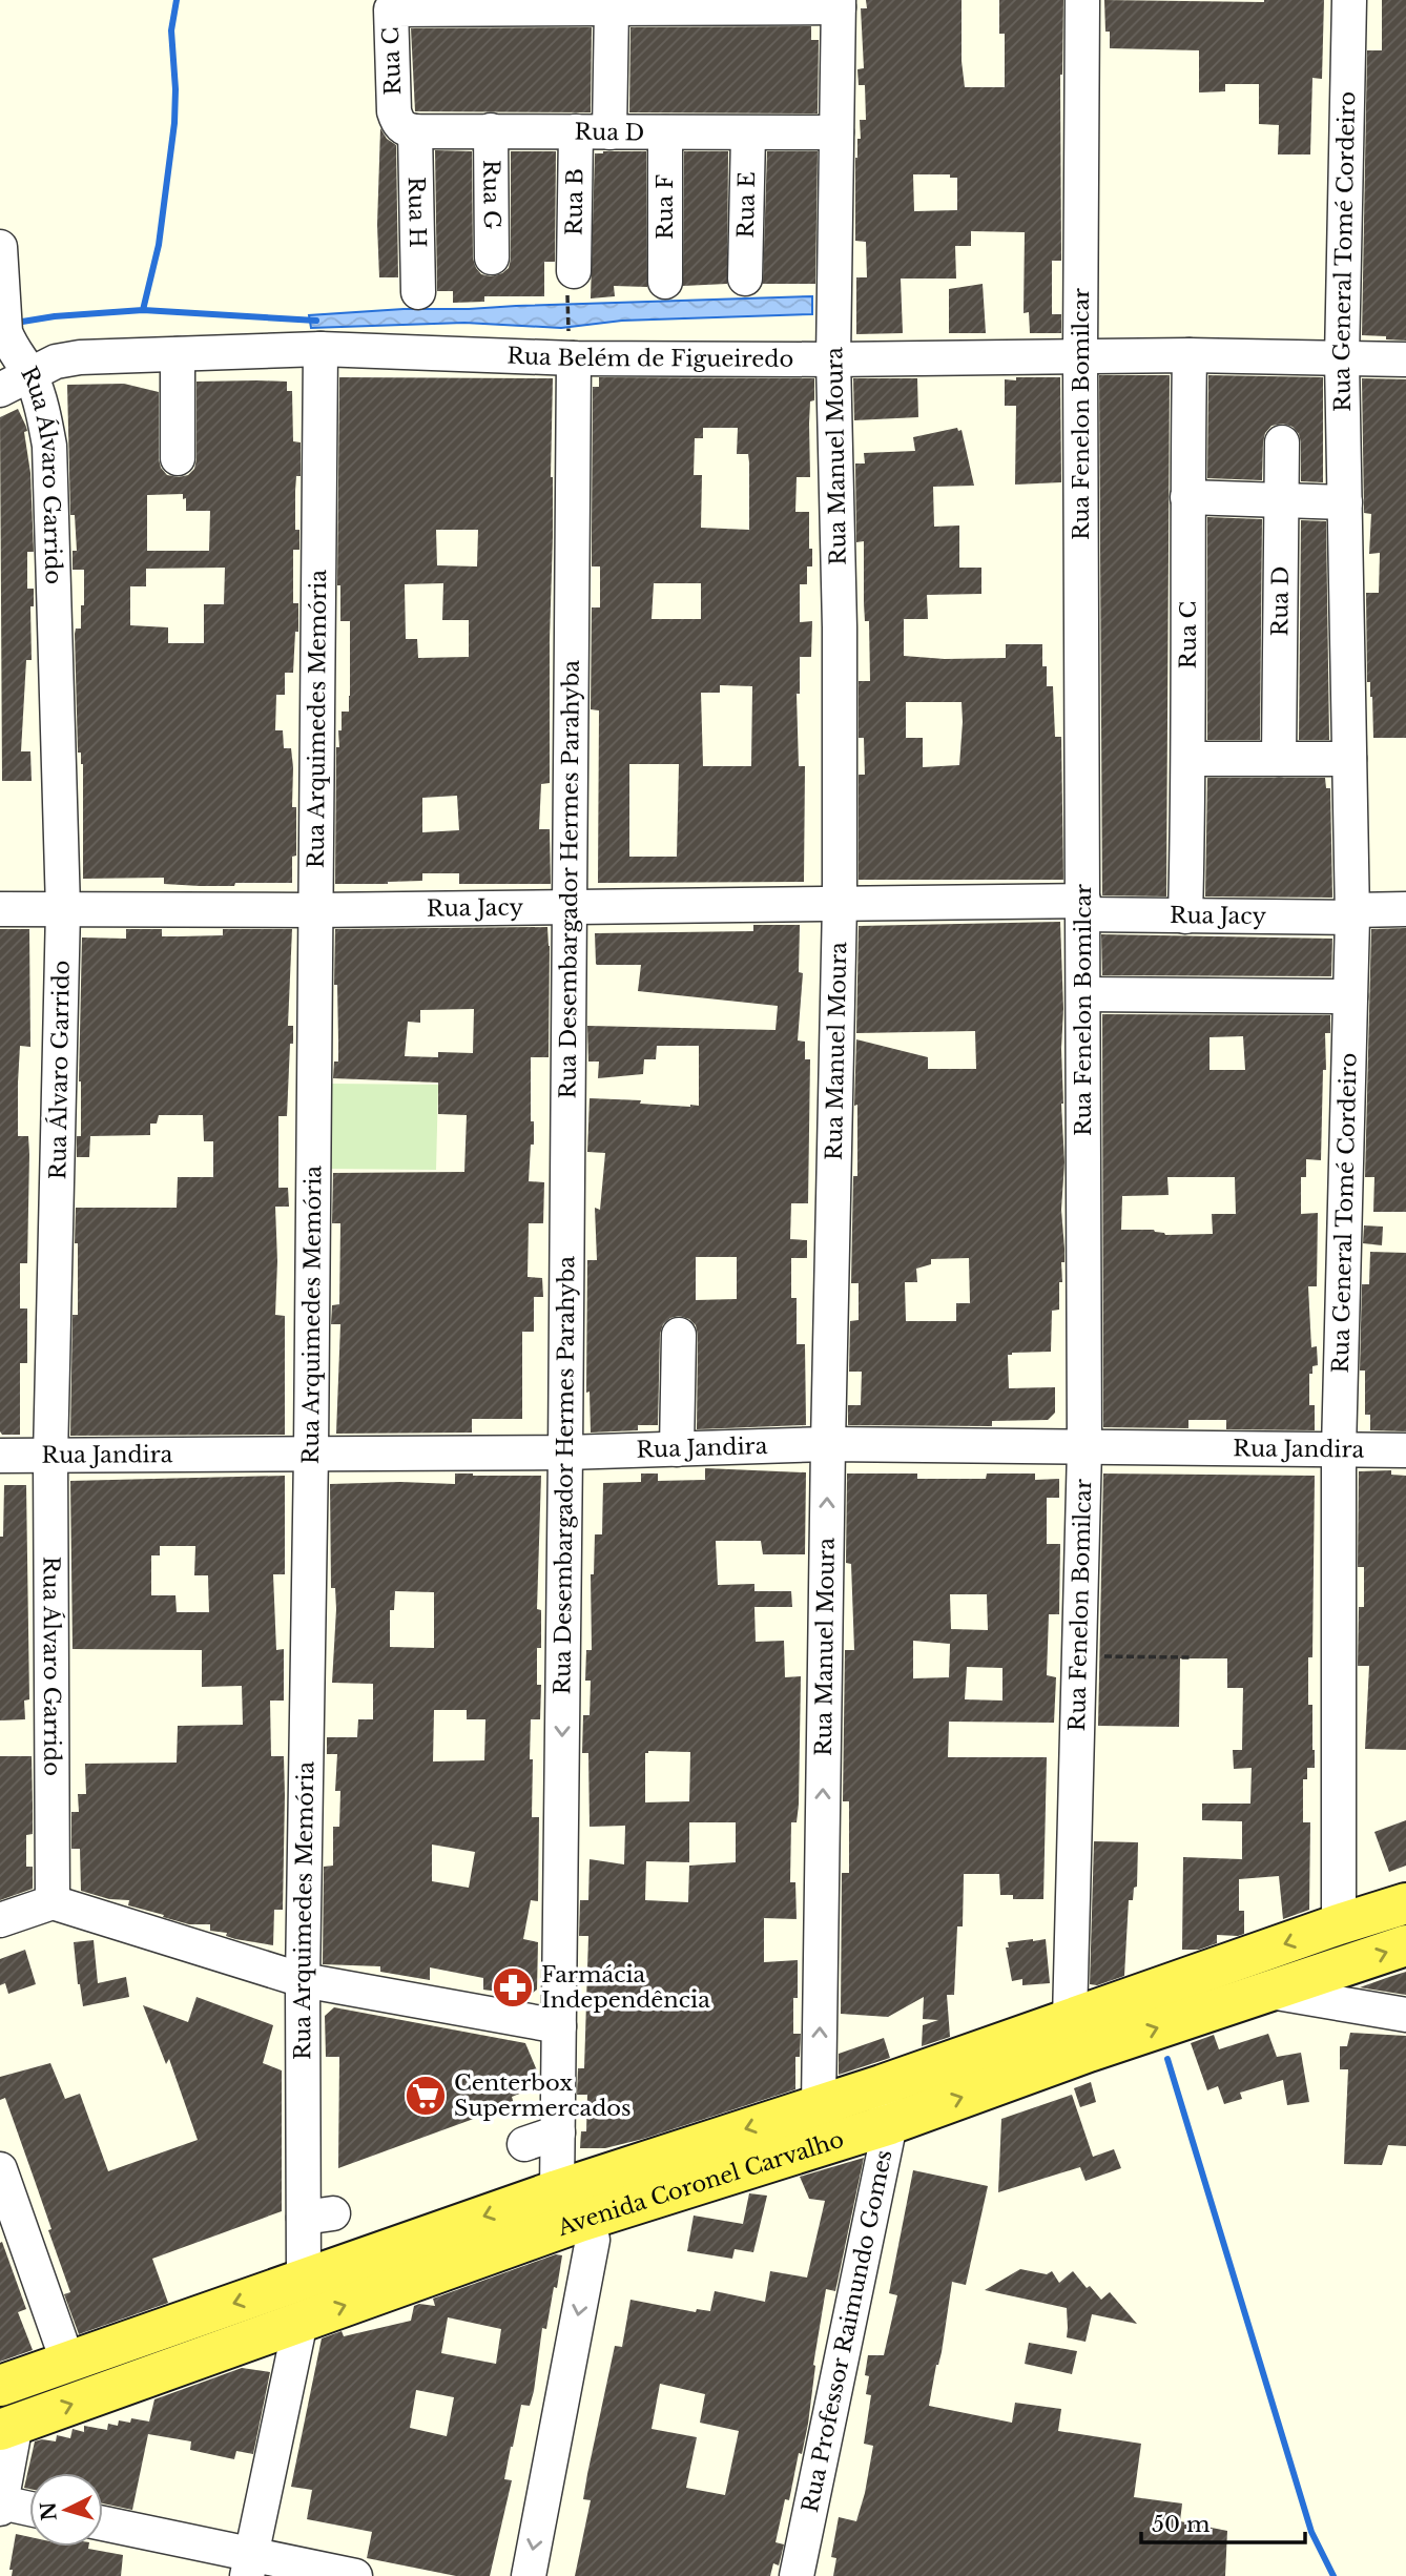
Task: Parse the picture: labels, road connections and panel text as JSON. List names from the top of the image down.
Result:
{
  "streets": {
    "main road": ["Avenida Coronel Carvalho"],
    "street": [
      "Rua C",
      "Rua D",
      "Rua G",
      "Rua B",
      "Rua E",
      "Rua F",
      "Rua H",
      "Rua General Tomé Cordeiro",
      "Rua Belém de Figueiredo",
      "Rua Fenelon Bomilcar",
      "Rua Manuel Moura",
      "Rua Álvaro Garrido",
      "Rua Arquimedes Memória",
      "Rua Desembargador Hermes Parahyba",
      "Rua Jacy",
      "Rua Jandira",
      "Rua Professor Raimundo Gomes"
    ]
  },
  "crossings": [
    ["Rua C", "Rua D"],
    ["Rua C", "Rua H"],
    ["Rua C", "Rua Belém de Figueiredo"],
    ["Rua C", "Rua Jacy"],
    ["Rua D", "Rua G"],
    ["Rua D", "Rua B"],
    ["Rua D", "Rua E"],
    ["Rua D", "Rua F"],
    ["Rua D", "Rua H"],
    ["Rua D", "Rua Manuel Moura"],
    ["Rua General Tomé Cordeiro", "Rua Belém de Figueiredo"],
    ["Rua General Tomé Cordeiro", "Rua Jacy"],
    ["Rua General Tomé Cordeiro", "Rua Jandira"],
    ["Rua General Tomé Cordeiro", "Avenida Coronel Carvalho"],
    ["Rua Belém de Figueiredo", "Rua Fenelon Bomilcar"],
    ["Rua Belém de Figueiredo", "Rua Manuel Moura"],
    ["Rua Belém de Figueiredo", "Rua Álvaro Garrido"],
    ["Rua Belém de Figueiredo", "Rua Arquimedes Memória"],
    ["Rua Belém de Figueiredo", "Rua Desembargador Hermes Parahyba"],
    ["Rua Fenelon Bomilcar", "Rua Jacy"],
    ["Rua Fenelon Bomilcar", "Rua Jandira"],
    ["Rua Fenelon Bomilcar", "Avenida Coronel Carvalho"],
    ["Rua Manuel Moura", "Rua Jacy"],
    ["Rua Manuel Moura", "Rua Jandira"],
    ["Rua Manuel Moura", "Avenida Coronel Carvalho"],
    ["Rua Álvaro Garrido", "Rua Jacy"],
    ["Rua Álvaro Garrido", "Rua Jandira"],
    ["Rua Arquimedes Memória", "Rua Jacy"],
    ["Rua Arquimedes Memória", "Rua Jandira"],
    ["Rua Arquimedes Memória", "Avenida Coronel Carvalho"],
    ["Rua Desembargador Hermes Parahyba", "Rua Jacy"],
    ["Rua Desembargador Hermes Parahyba", "Rua Jandira"],
    ["Rua Desembargador Hermes Parahyba", "Avenida Coronel Carvalho"],
    ["Avenida Coronel Carvalho", "Rua Professor Raimundo Gomes"]
  ],
  "one_way": ["Rua Desembargador Hermes Parahyba"],
  "places": {
    "pharmacy": ["Farmácia Independência"],
    "supermarket": ["Centerbox Supermercados"]
  },
  "scale_bar": "50 m",
  "north": "left"
}
